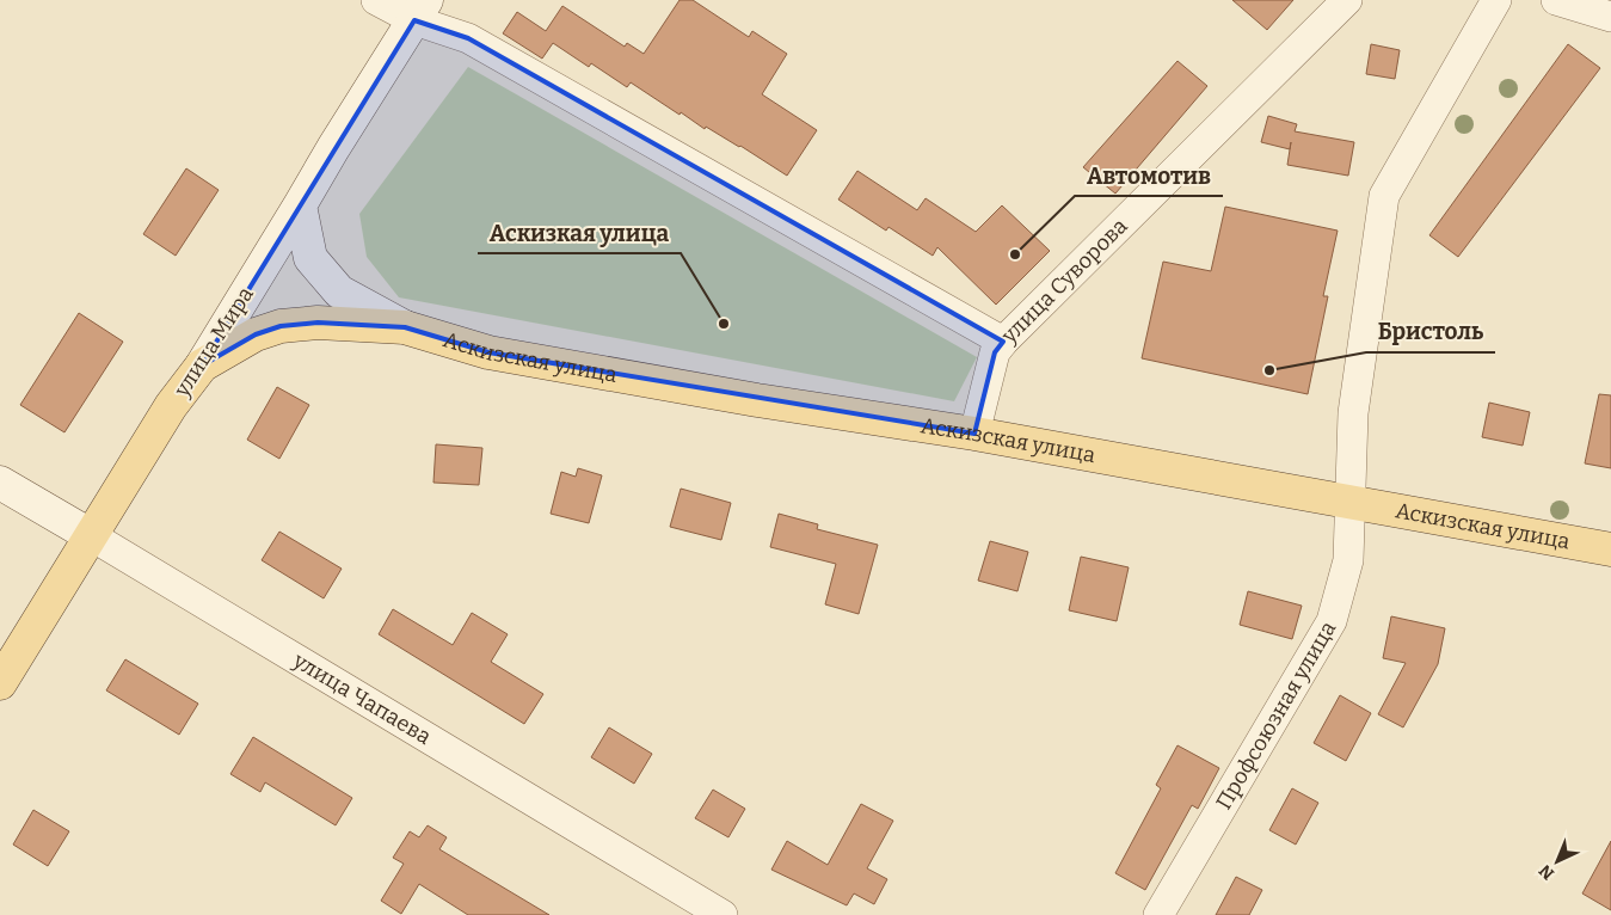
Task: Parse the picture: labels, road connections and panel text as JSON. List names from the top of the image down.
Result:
{
  "streets": {
    "main road": ["улица Мира", "Аскизская улица", "улица Чапаева"],
    "street": ["улица Суворова", "Профсоюзная улица"]
  },
  "crossings": [
    ["улица Суворова", "Аскизская улица"],
    ["улица Мира", "Аскизская улица"],
    ["улица Мира", "улица Чапаева"],
    ["Аскизская улица", "Профсоюзная улица"]
  ],
  "places": ["Автомотив", "Аскизкая улица", "Бристоль"],
  "north": "bottom left"
}
